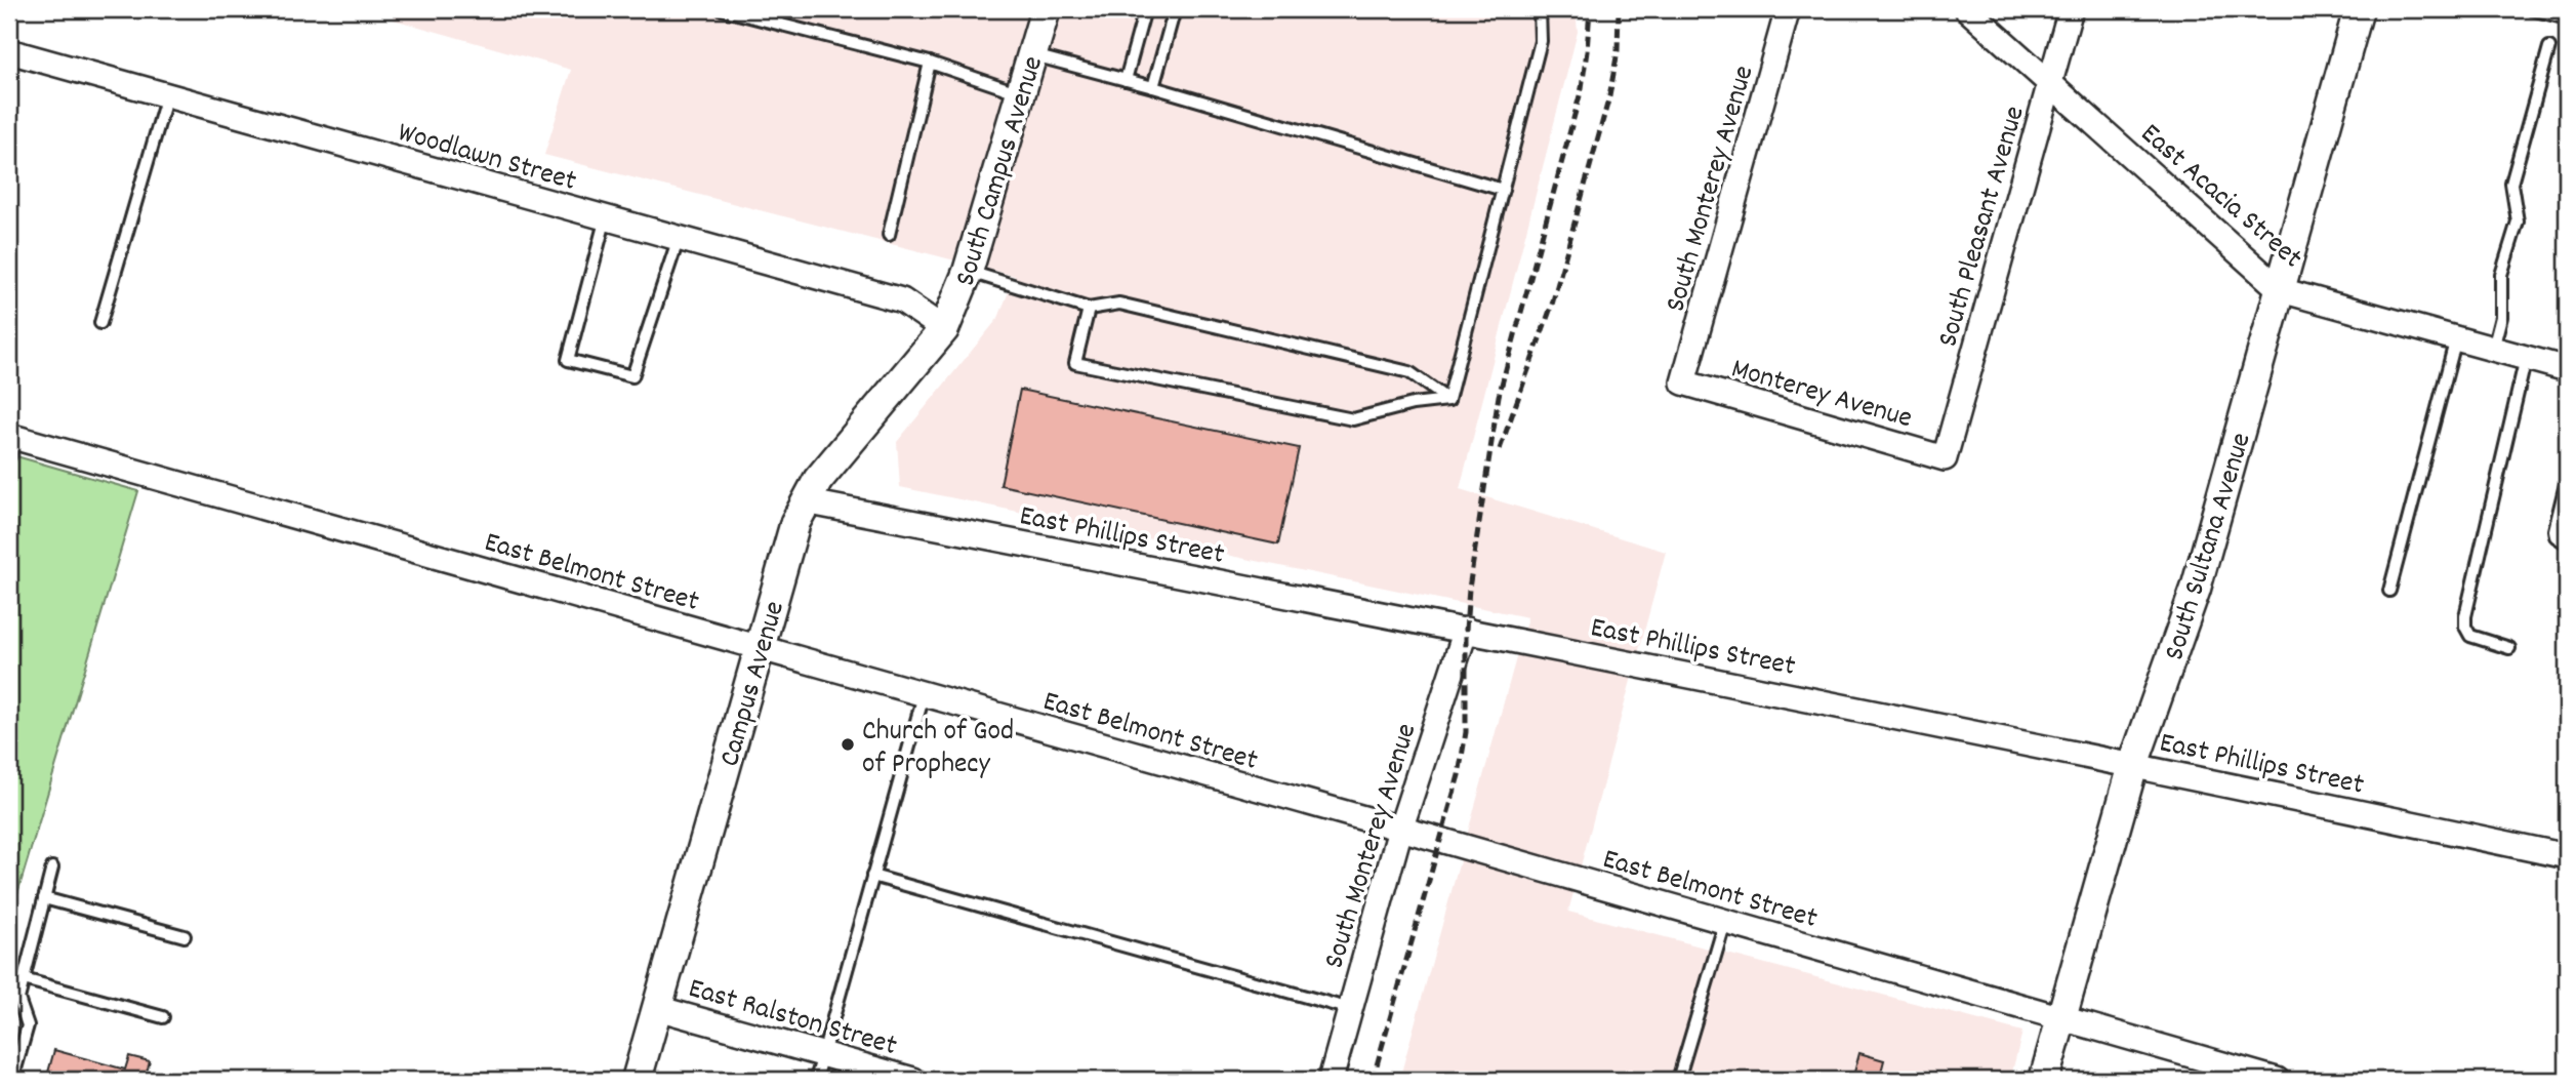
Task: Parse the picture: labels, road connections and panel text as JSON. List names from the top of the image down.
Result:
{
  "streets": {
    "street": [
      "Woodlawn Street",
      "South Campus Avenue",
      "South Monterey Avenue",
      "East Acacia Street",
      "South Pleasant Avenue",
      "Monterey Avenue",
      "East Phillips Street",
      "South Sultana Avenue",
      "East Belmont Street",
      "Campus Avenue",
      "East Ralston Street"
    ]
  },
  "crossings": [
    ["Woodlawn Street", "South Campus Avenue"],
    ["Woodlawn Street", "Campus Avenue"],
    ["South Campus Avenue", "Campus Avenue"],
    ["South Monterey Avenue", "Monterey Avenue"],
    ["South Monterey Avenue", "East Phillips Street"],
    ["South Monterey Avenue", "East Belmont Street"],
    ["East Acacia Street", "South Pleasant Avenue"],
    ["East Acacia Street", "South Sultana Avenue"],
    ["South Pleasant Avenue", "Monterey Avenue"],
    ["East Phillips Street", "South Sultana Avenue"],
    ["East Phillips Street", "Campus Avenue"],
    ["South Sultana Avenue", "East Belmont Street"],
    ["East Belmont Street", "Campus Avenue"],
    ["Campus Avenue", "East Ralston Street"]
  ],
  "places": ["Church of God of Prophecy"]
}
